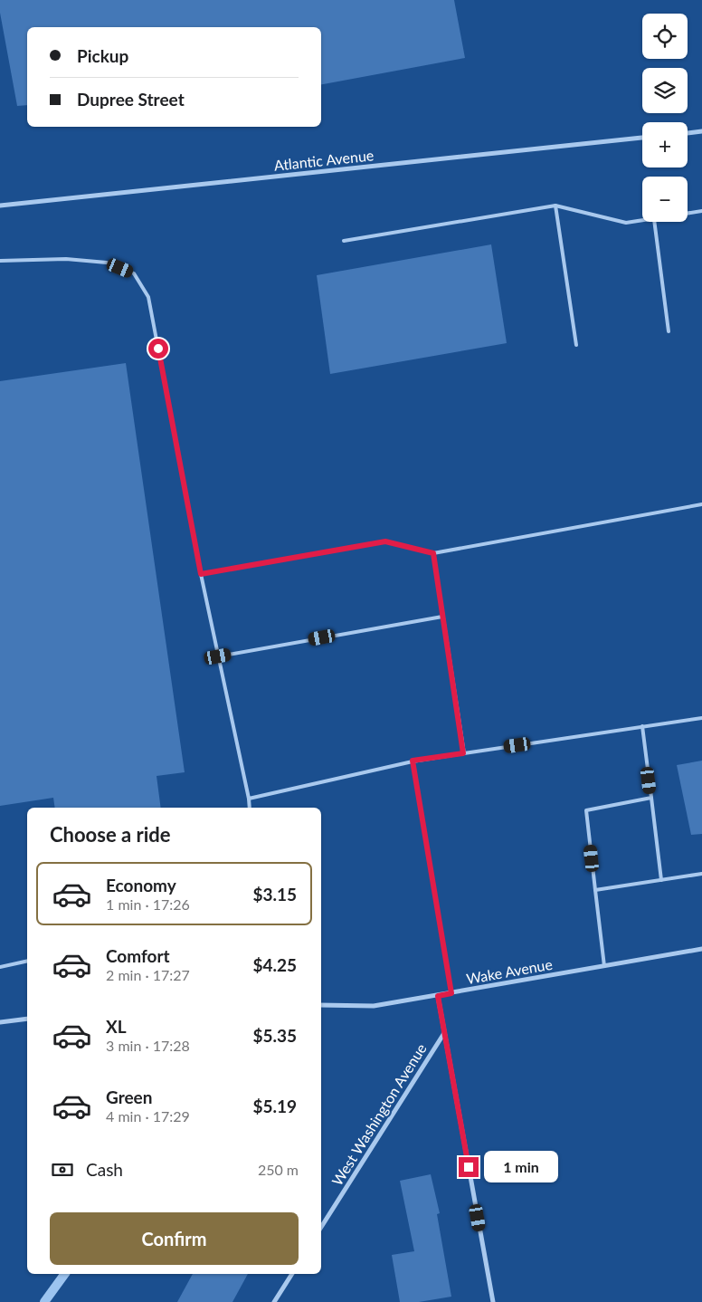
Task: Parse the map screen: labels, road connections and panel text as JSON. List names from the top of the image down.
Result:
{
  "streets": {
    "street": ["Atlantic Avenue", "Wake Avenue", "West Washington Avenue"]
  },
  "page": {
    "map_buttons": ["+", "−"],
    "banner": ["Pickup", "Dupree Street"],
    "heading": "Choose a ride",
    "list": [
      {
        "name": "Economy",
        "note": "1 min · 17:26",
        "value": "$3.15"
      },
      {
        "name": "Comfort",
        "note": "2 min · 17:27",
        "value": "$4.25"
      },
      {
        "name": "XL",
        "note": "3 min · 17:28",
        "value": "$5.35"
      },
      {
        "name": "Green",
        "note": "4 min · 17:29",
        "value": "$5.19"
      }
    ],
    "pay": ["Cash", "250 m"],
    "bubble": "1 min",
    "buttons": "Confirm"
  }
}
